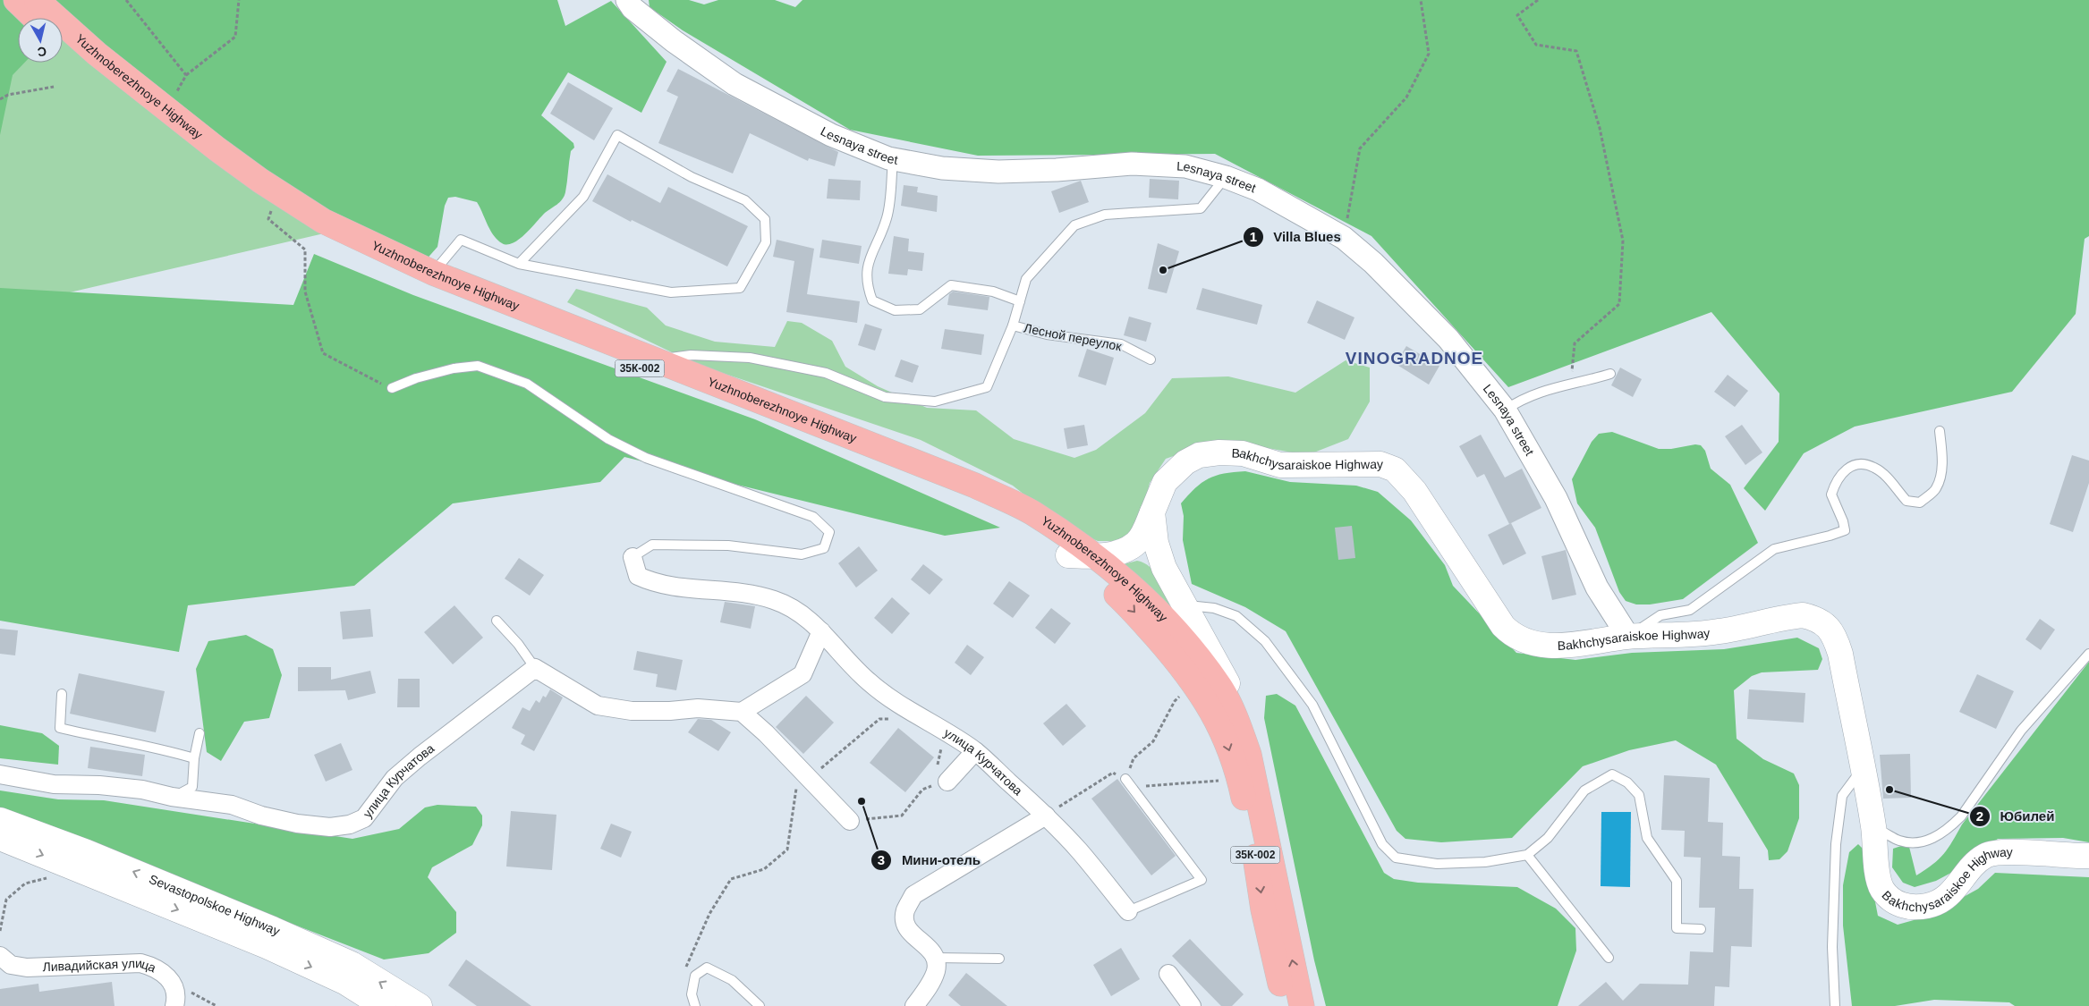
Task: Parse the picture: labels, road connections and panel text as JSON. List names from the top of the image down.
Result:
{
  "streets": {
    "highway": ["Yuzhnoberezhnoye Highway", "35К-002"],
    "main road": ["Bakhchysaraiskoe Highway", "Sevastopolskoe Highway"],
    "street": ["Lesnaya street", "улица Курчатова", "Ливадийская улица"],
    "lane": ["Лесной переулок"]
  },
  "crossings": [
    ["Yuzhnoberezhnoye Highway", "Bakhchysaraiskoe Highway"],
    ["Lesnaya street", "Лесной переулок"],
    ["Lesnaya street", "Bakhchysaraiskoe Highway"]
  ],
  "districts": ["VINOGRADNOE"],
  "places": ["Villa Blues", "Юбилей", "Мини-отель"],
  "north": "bottom"
}
